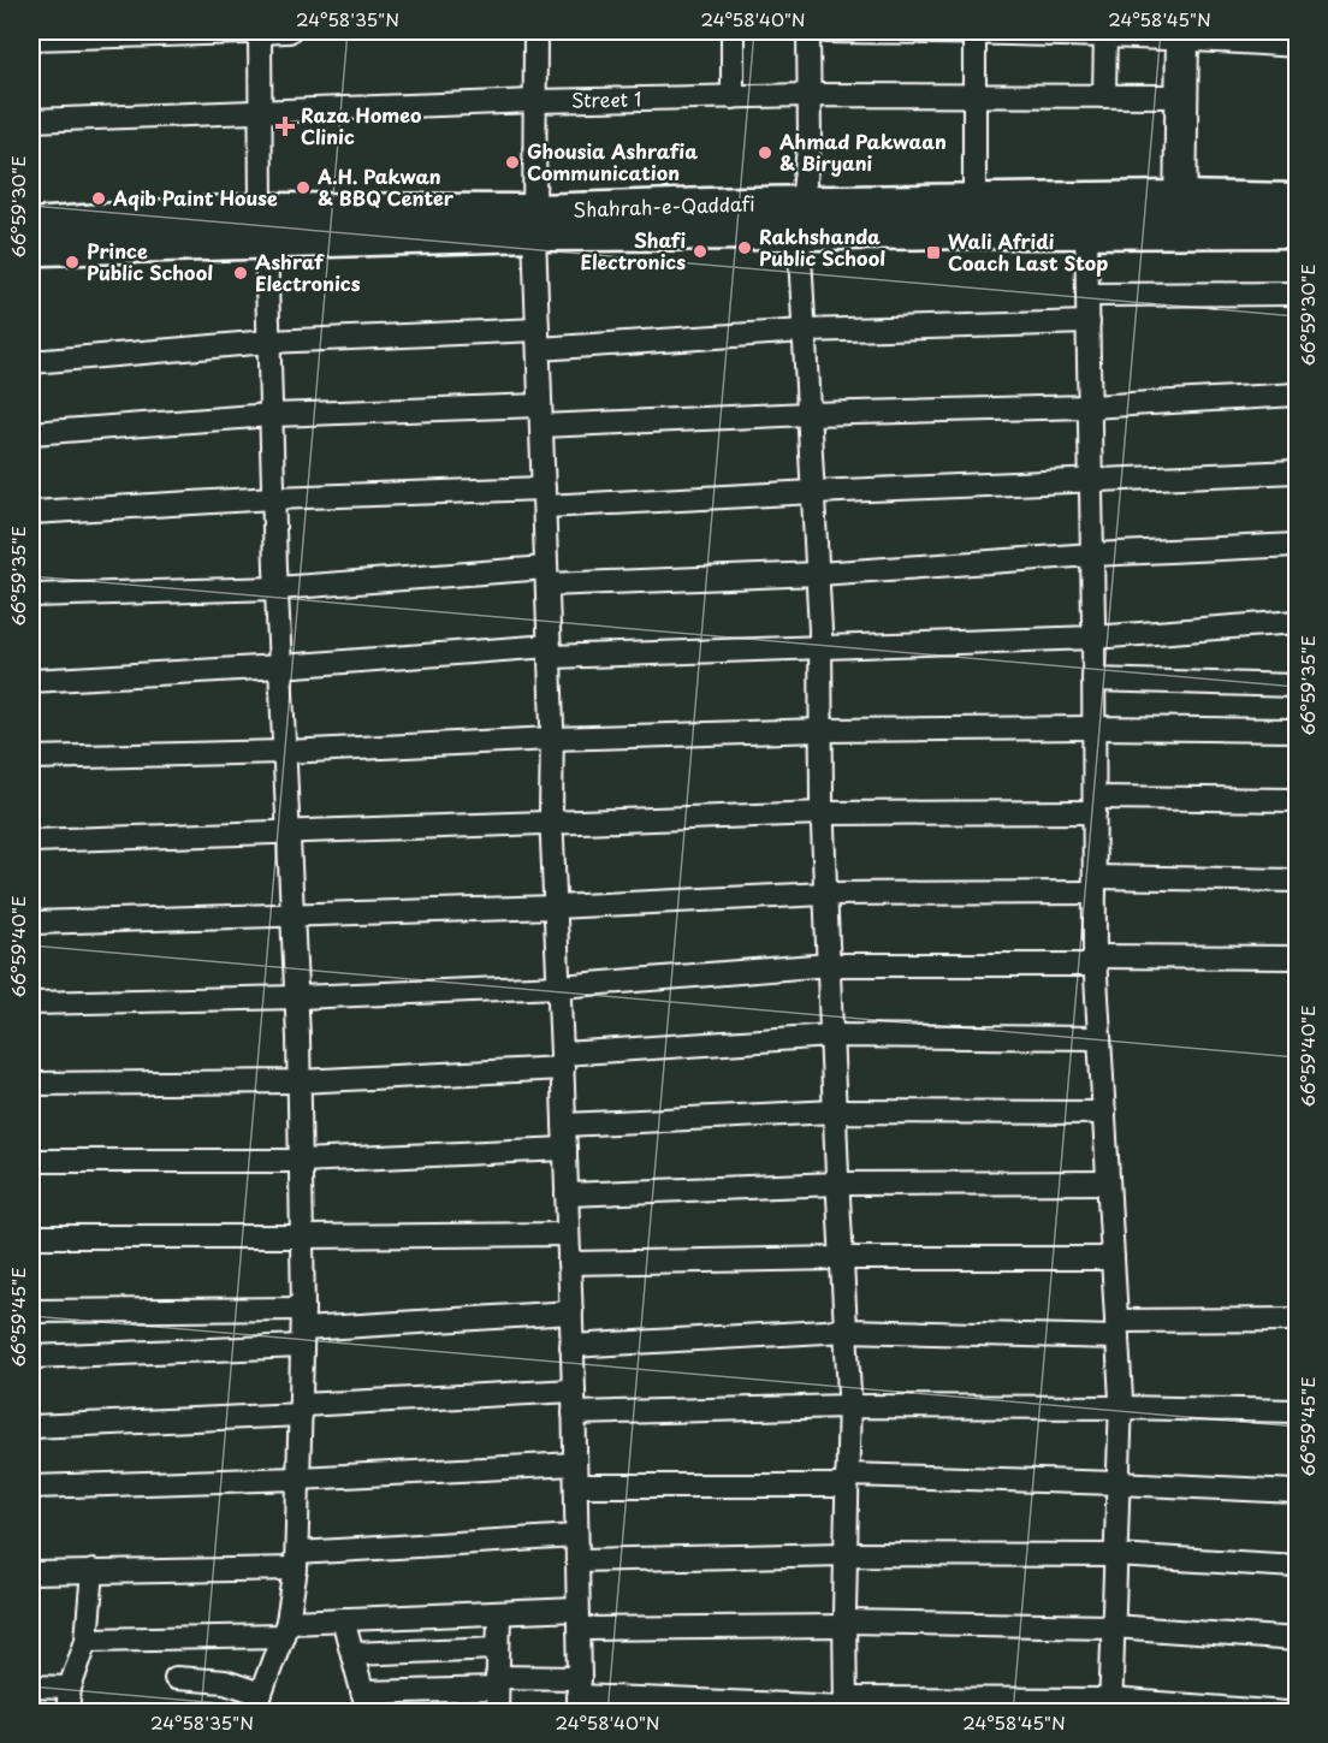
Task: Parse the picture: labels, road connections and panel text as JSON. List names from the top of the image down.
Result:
{
  "streets": {
    "main road": ["Shahrah-e-Qaddafi"],
    "street": ["Street 1"]
  },
  "places": {
    "health": ["Raza Homeo Clinic"],
    "other": [
      "Ahmad Pakwaan & Biryani",
      "Ghousia Ashrafia Communication",
      "A.H. Pakwan & BBQ Center",
      "Aqib Paint House",
      "Rakhshanda Public School",
      "Shafi Electronics",
      "Prince Public School",
      "Ashraf Electronics"
    ],
    "transit": ["Wali Afridi Coach Last Stop"]
  },
  "coordinates": [
    "24°58'35\"N",
    "24°58'40\"N",
    "24°58'45\"N",
    "66°59'30\"E",
    "66°59'35\"E",
    "66°59'40\"E",
    "66°59'45\"E"
  ]
}
